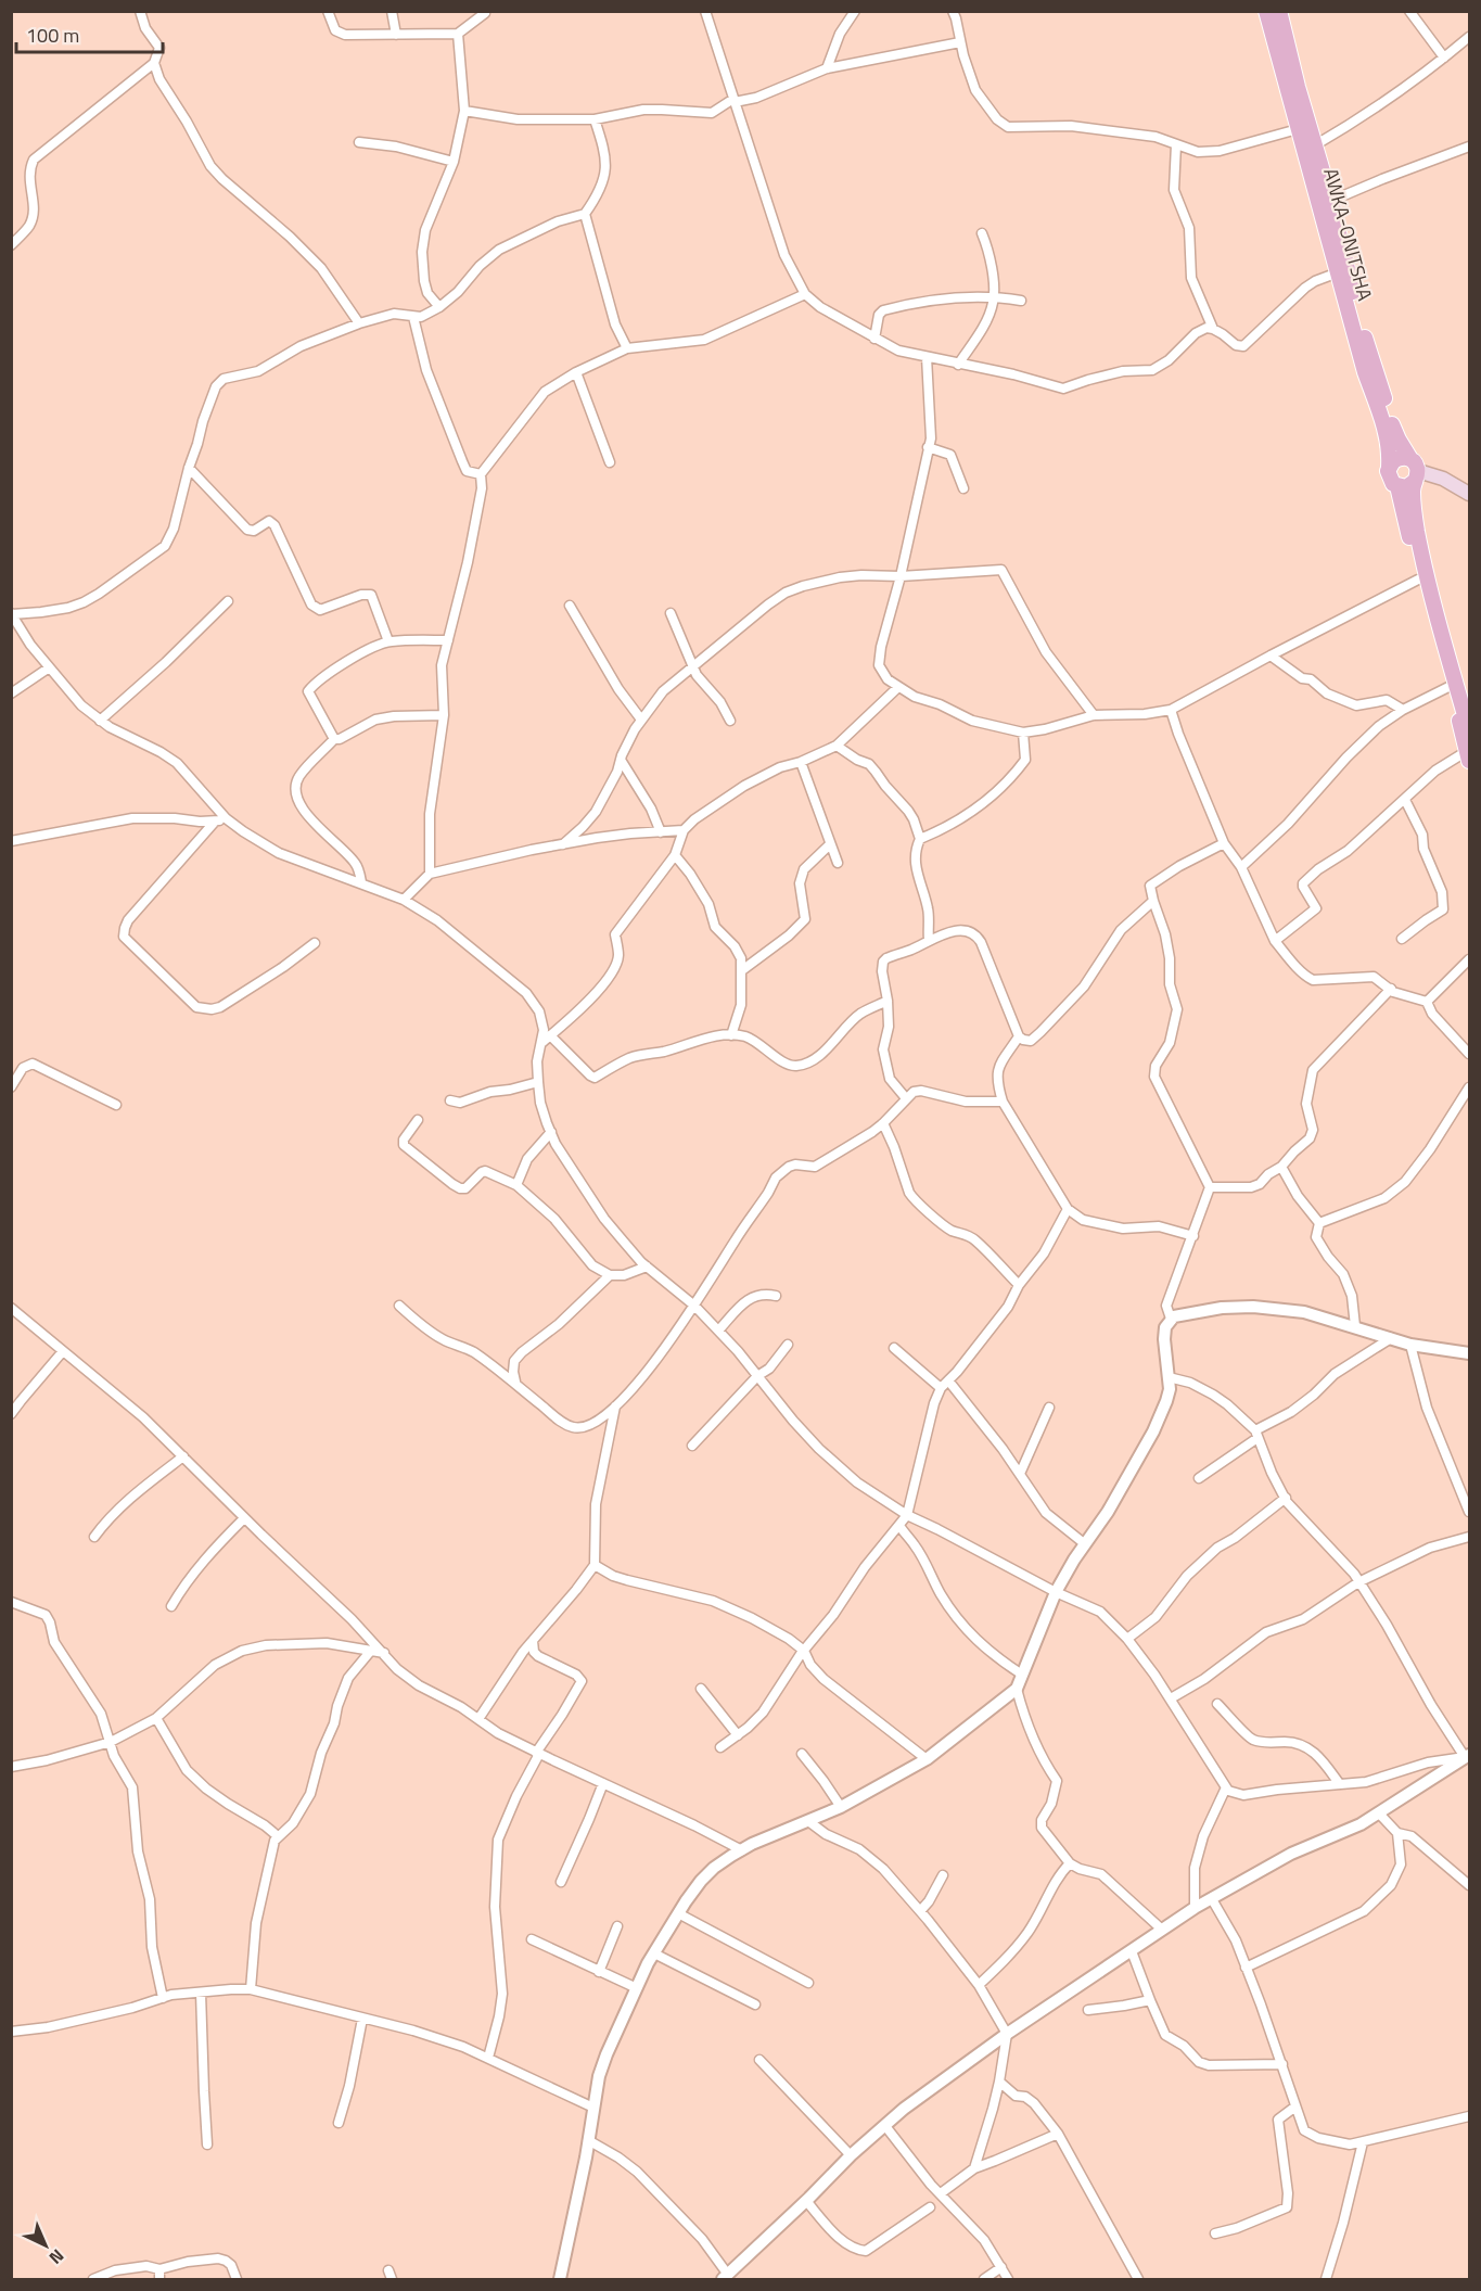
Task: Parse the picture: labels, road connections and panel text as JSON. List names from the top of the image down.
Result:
{
  "streets": {
    "main road": ["AWKA-ONITSHA"]
  },
  "scale_bar": "100 m",
  "north": "bottom right"
}
